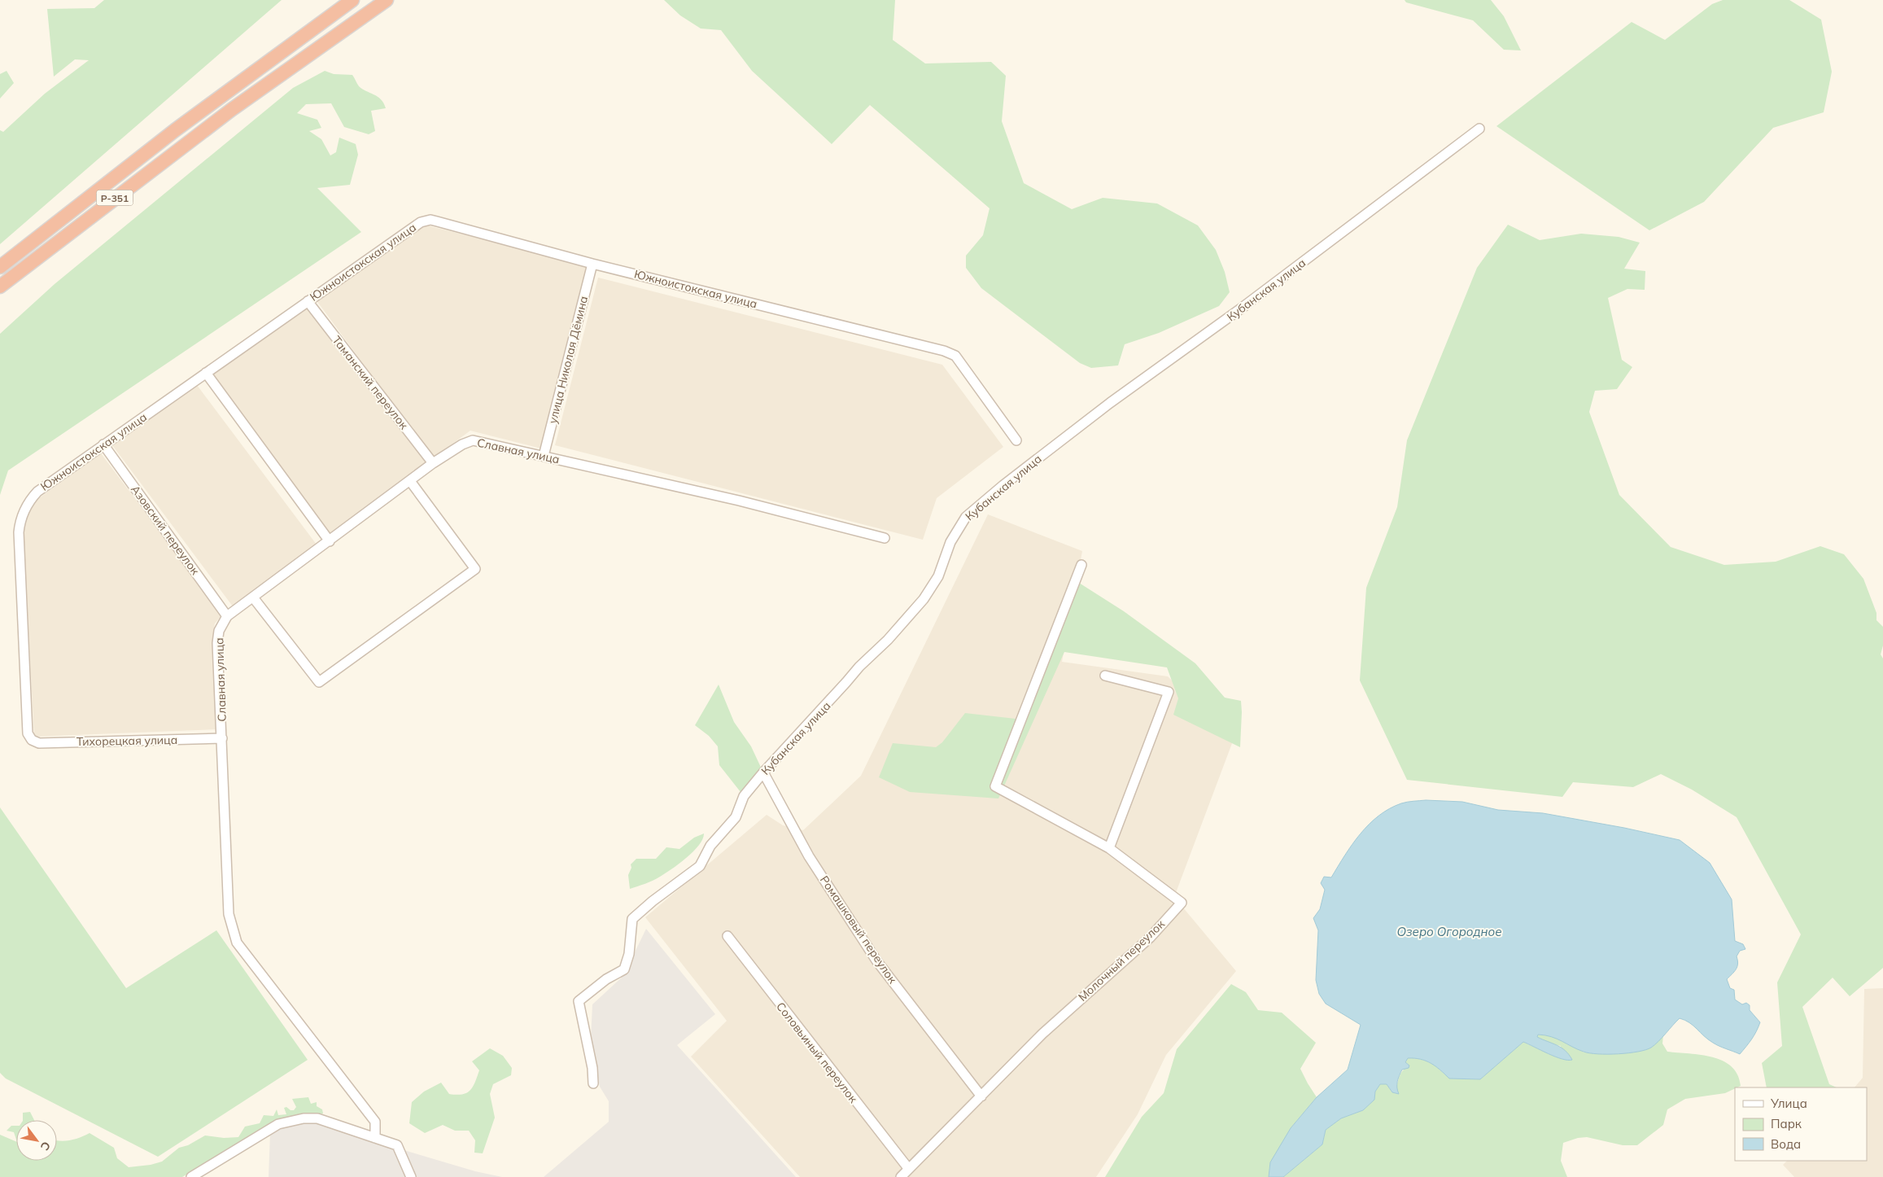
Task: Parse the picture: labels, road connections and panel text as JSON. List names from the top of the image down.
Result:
{
  "streets": {
    "highway": ["Р-351"],
    "street": [
      "Южноистокская улица",
      "Кубанская улица",
      "улица Николая Дёмина",
      "Таманский переулок",
      "Славная улица",
      "Азовский переулок",
      "Тихорецкая улица",
      "Ромашковый переулок",
      "Молочный переулок",
      "Соловьиный переулок"
    ]
  },
  "crossings": [
    ["Южноистокская улица", "улица Николая Дёмина"],
    ["Южноистокская улица", "Таманский переулок"],
    ["Южноистокская улица", "Азовский переулок"],
    ["Южноистокская улица", "Тихорецкая улица"],
    ["Кубанская улица", "Ромашковый переулок"],
    ["улица Николая Дёмина", "Славная улица"],
    ["Таманский переулок", "Славная улица"],
    ["Славная улица", "Азовский переулок"],
    ["Славная улица", "Тихорецкая улица"],
    ["Ромашковый переулок", "Молочный переулок"],
    ["Молочный переулок", "Соловьиный переулок"]
  ],
  "water": ["Озеро Огородное"],
  "legend": ["Улица", "Парк", "Вода"],
  "north": "bottom right"
}
